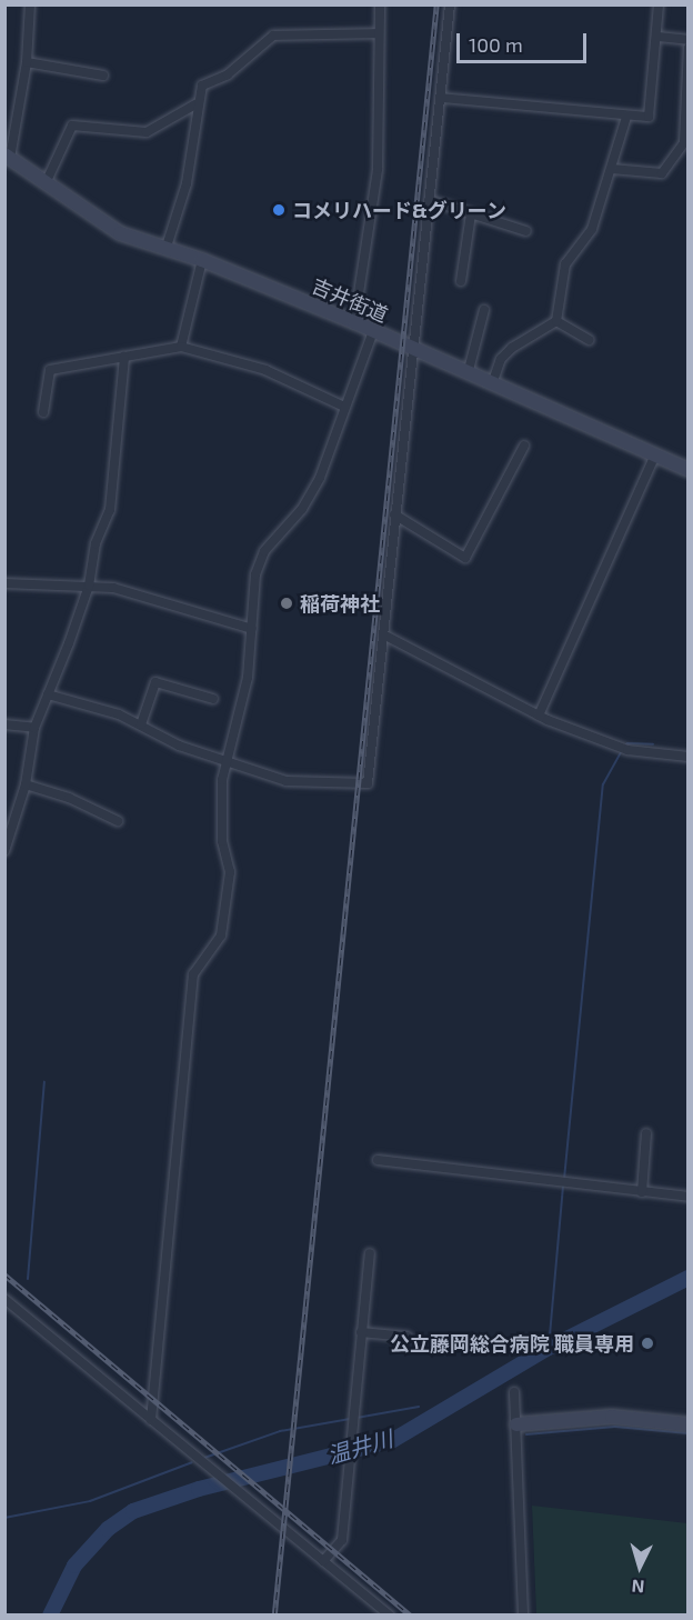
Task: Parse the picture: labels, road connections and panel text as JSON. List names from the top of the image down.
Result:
{
  "streets": {
    "main road": ["吉井街道"]
  },
  "water": ["温井川"],
  "places": ["コメリハード&グリーン", "稲荷神社", "公立藤岡総合病院 職員専用"],
  "scale_bar": "100 m",
  "north": "bottom"
}
